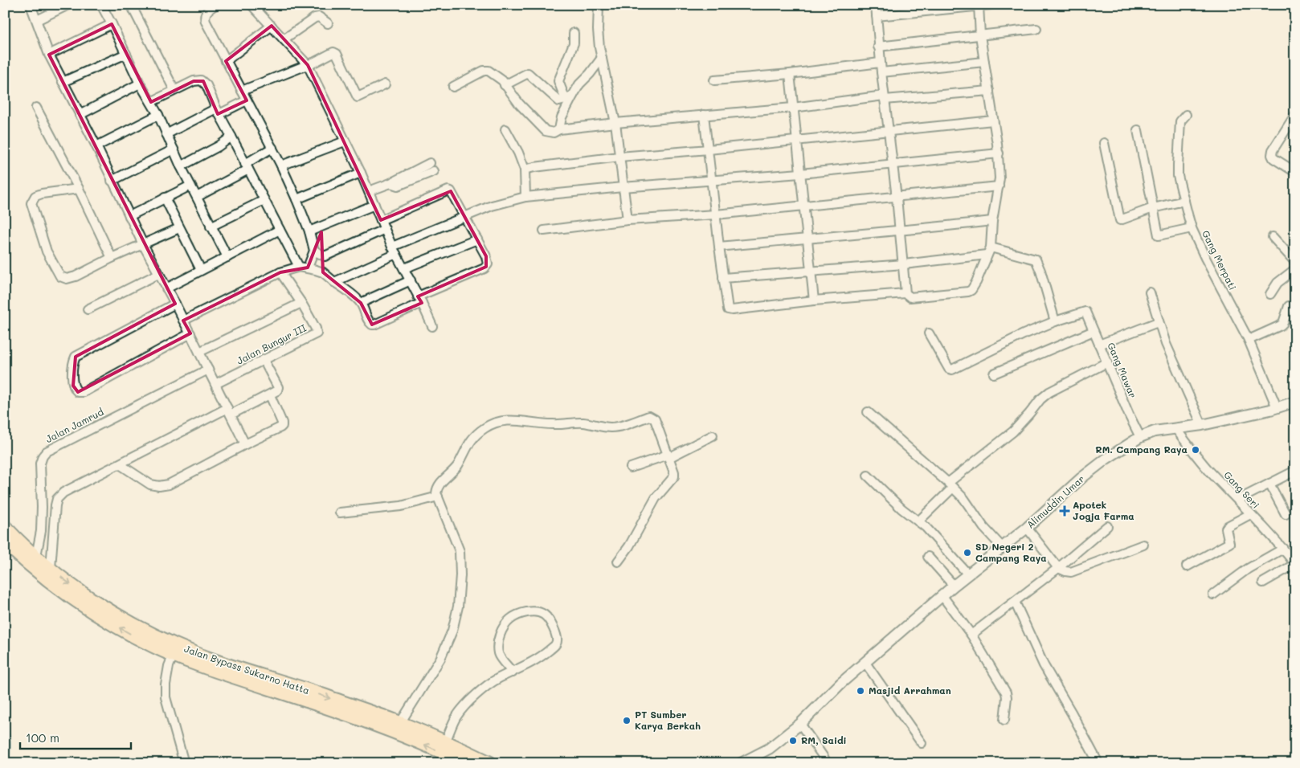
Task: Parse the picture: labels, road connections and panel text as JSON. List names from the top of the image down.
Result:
{
  "streets": {
    "highway": ["Jalan Bypass Sukarno Hatta"],
    "street": [
      "Gang Merpati",
      "Jalan Bungur III",
      "Gang Mawar",
      "Jalan Jamrud",
      "Gang Seri",
      "Alimuddin Umar"
    ]
  },
  "crossings": [
    ["Gang Merpati", "Alimuddin Umar"],
    ["Gang Mawar", "Alimuddin Umar"],
    ["Jalan Jamrud", "Jalan Bypass Sukarno Hatta"],
    ["Gang Seri", "Alimuddin Umar"]
  ],
  "places": {
    "other": [
      "RM. Campang Raya",
      "SD Negeri 2 Campang Raya",
      "Masjid Arrahman",
      "PT Sumber Karya Berkah",
      "RM, Saidi"
    ],
    "health": ["Apotek Jogja Farma"]
  },
  "scale_bar": "100 m"
}
